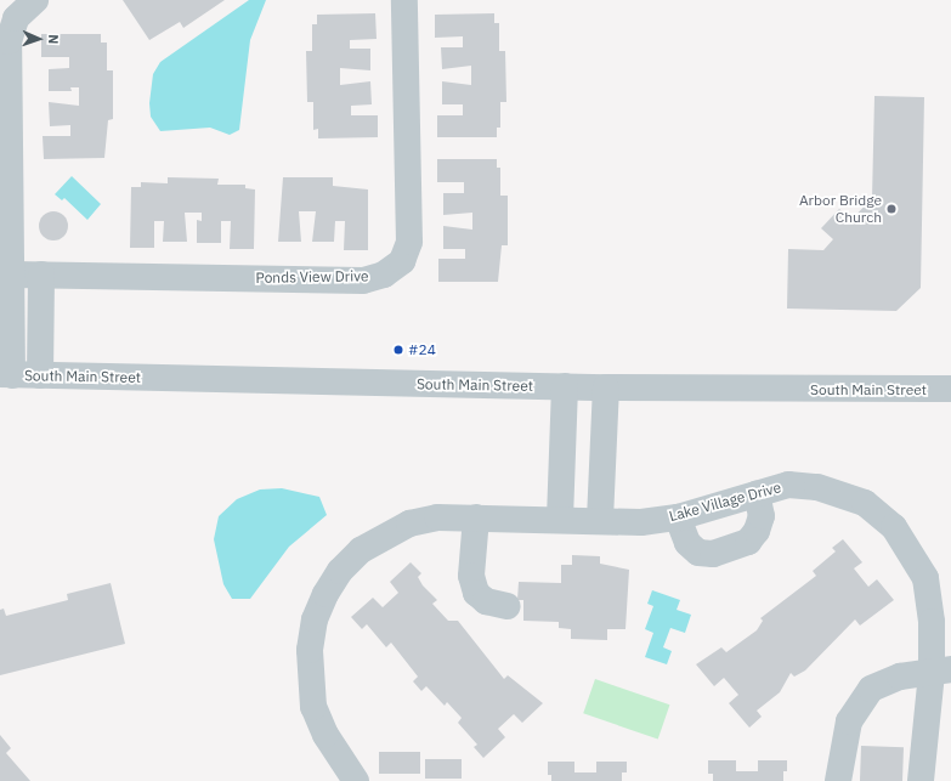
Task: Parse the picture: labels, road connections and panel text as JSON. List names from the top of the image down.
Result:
{
  "streets": {
    "street": ["Ponds View Drive", "South Main Street", "Lake Village Drive"]
  },
  "places": ["Arbor Bridge Church", "#24"],
  "north": "right"
}
